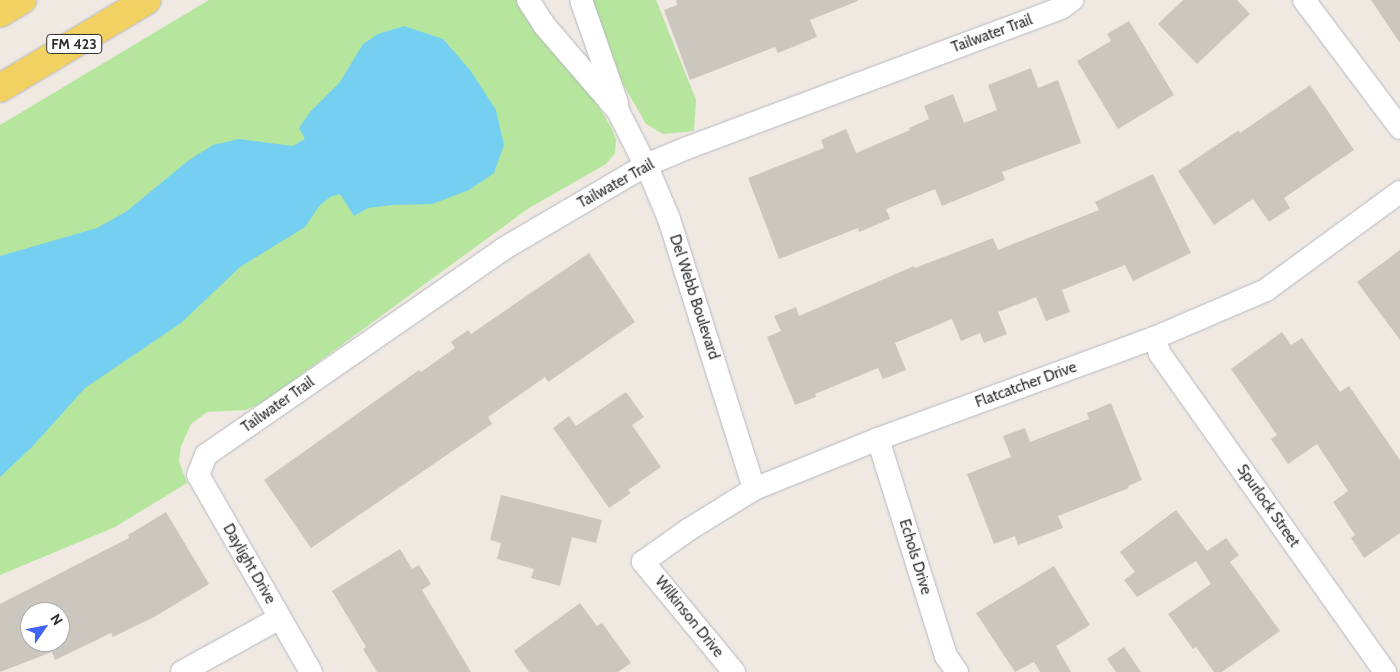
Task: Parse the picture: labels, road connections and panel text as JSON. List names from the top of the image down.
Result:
{
  "streets": {
    "main road": ["FM 423"],
    "street": [
      "Tailwater Trail",
      "Del Webb Boulevard",
      "Flatcatcher Drive",
      "Spurlock Street",
      "Echols Drive",
      "Daylight Drive",
      "Wilkinson Drive"
    ]
  },
  "crossings": [
    ["Tailwater Trail", "Del Webb Boulevard"],
    ["Tailwater Trail", "Daylight Drive"],
    ["Del Webb Boulevard", "Flatcatcher Drive"],
    ["Flatcatcher Drive", "Spurlock Street"],
    ["Flatcatcher Drive", "Echols Drive"],
    ["Flatcatcher Drive", "Wilkinson Drive"]
  ],
  "north": "top right"
}
